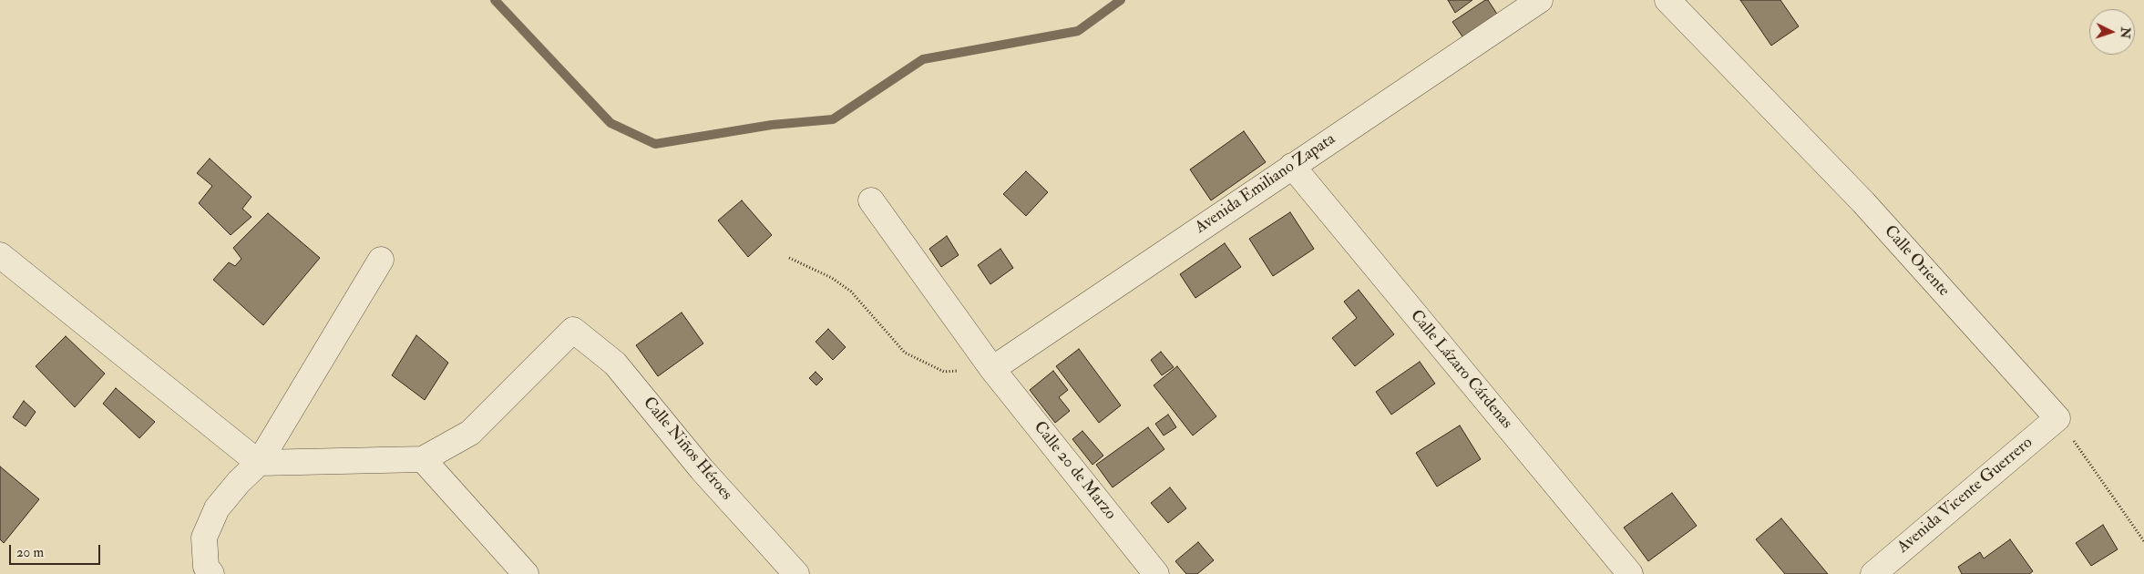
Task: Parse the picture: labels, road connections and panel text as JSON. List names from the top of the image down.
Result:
{
  "streets": {
    "street": [
      "Avenida Emiliano Zapata",
      "Calle Oriente",
      "Calle Lázaro Cárdenas",
      "Calle Niños Héroes",
      "Calle 20 de Marzo",
      "Avenida Vicente Guerrero"
    ]
  },
  "crossings": [
    ["Avenida Emiliano Zapata", "Calle Lázaro Cárdenas"],
    ["Avenida Emiliano Zapata", "Calle 20 de Marzo"],
    ["Calle Oriente", "Avenida Vicente Guerrero"]
  ],
  "scale_bar": "20 m",
  "north": "right"
}
